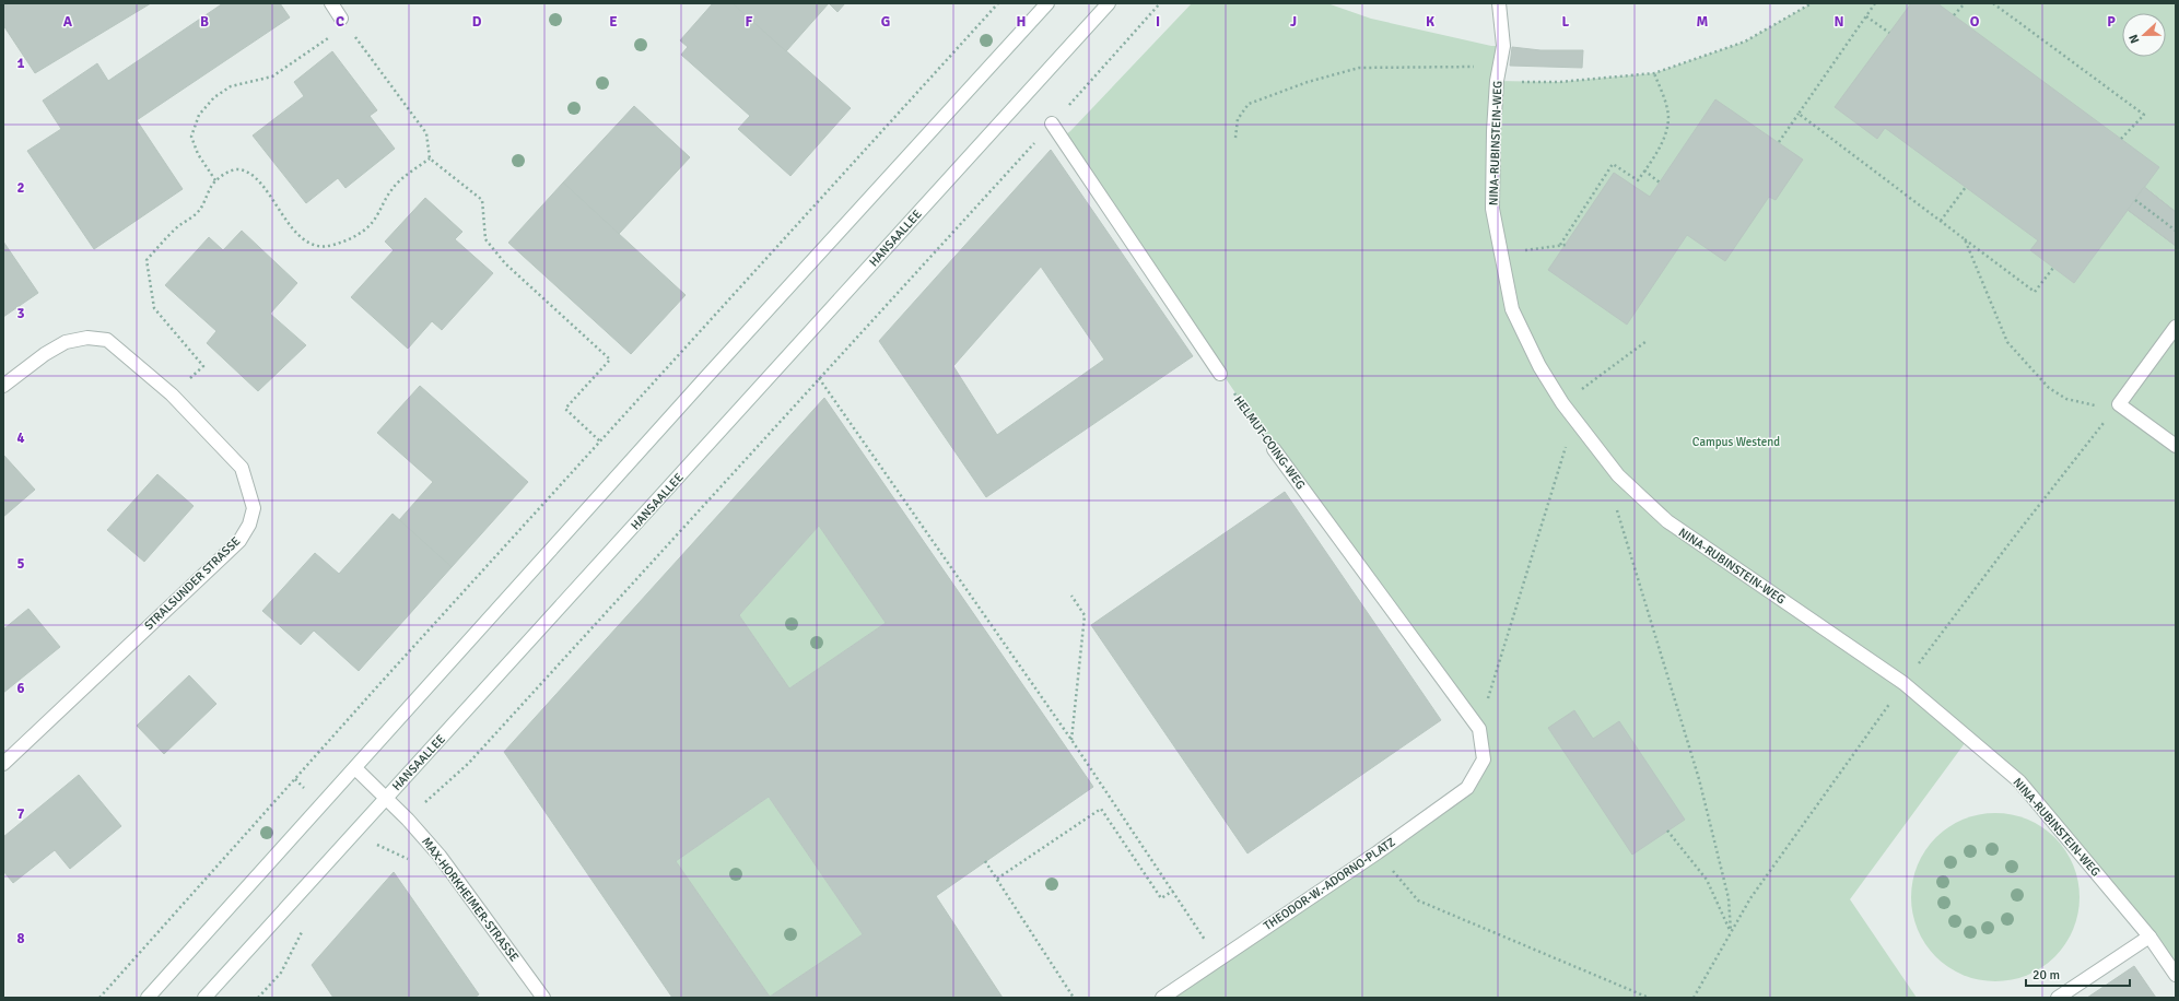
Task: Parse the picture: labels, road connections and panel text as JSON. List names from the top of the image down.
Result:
{
  "streets": {
    "main road": [
      "NINA-RUBINSTEIN-WEG",
      "HANSAALLEE",
      "HELMUT-COING-WEG",
      "STRALSUNDER STRASSE",
      "THEODOR-W.-ADORNO-PLATZ",
      "MAX-HORKHEIMER-STRASSE"
    ]
  },
  "crossings": [
    ["HANSAALLEE", "MAX-HORKHEIMER-STRASSE"],
    ["HELMUT-COING-WEG", "THEODOR-W.-ADORNO-PLATZ"]
  ],
  "parks": ["Campus Westend"],
  "scale_bar": "20 m",
  "north": "left",
  "grid": {
    "columns": [
      "A",
      "B",
      "C",
      "D",
      "E",
      "F",
      "G",
      "H",
      "I",
      "J",
      "K",
      "L",
      "M",
      "N",
      "O",
      "P"
    ],
    "rows": [
      "1",
      "2",
      "3",
      "4",
      "5",
      "6",
      "7",
      "8"
    ]
  }
}
